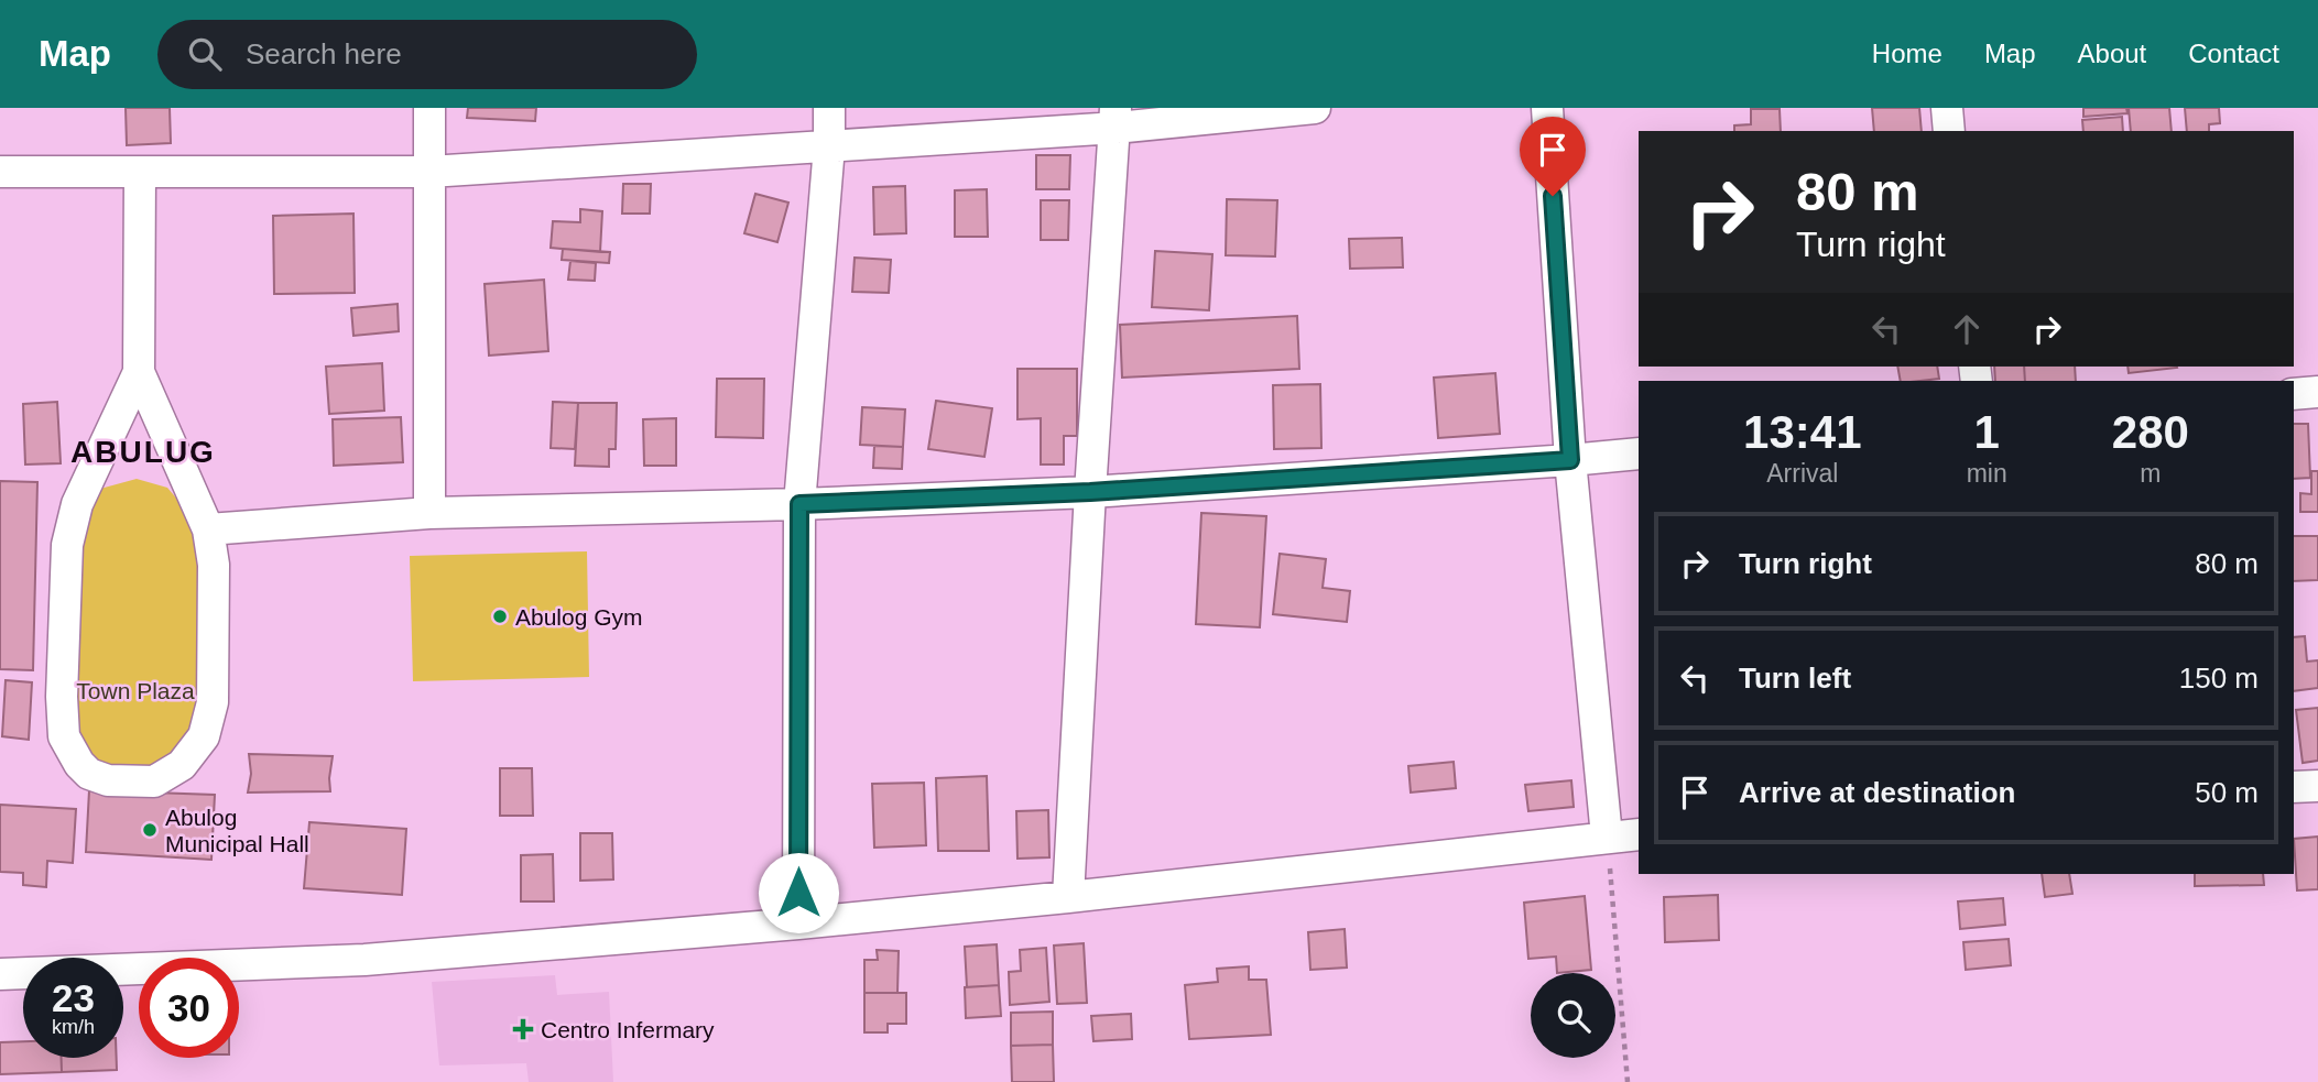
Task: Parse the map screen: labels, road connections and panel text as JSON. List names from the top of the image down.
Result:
{
  "districts": ["ABULUG"],
  "parks": ["Town Plaza"],
  "places": {
    "other": ["Abulog Gym", "Abulog Municipal Hall"],
    "health": ["Centro Infermary"]
  },
  "page": {
    "header": "Map",
    "search": "Search here",
    "nav": [
      "Home",
      "Map",
      "About",
      "Contact"
    ],
    "turn": ["80 m", "Turn right"],
    "eta": [
      "13:41",
      "Arrival",
      "1",
      "min",
      "280",
      "m"
    ],
    "list": [
      {
        "name": "Turn right",
        "value": "80 m"
      },
      {
        "name": "Turn left",
        "value": "150 m"
      },
      {
        "name": "Arrive at destination",
        "value": "50 m"
      }
    ],
    "speed": "23 km/h",
    "limit": "30"
  }
}
